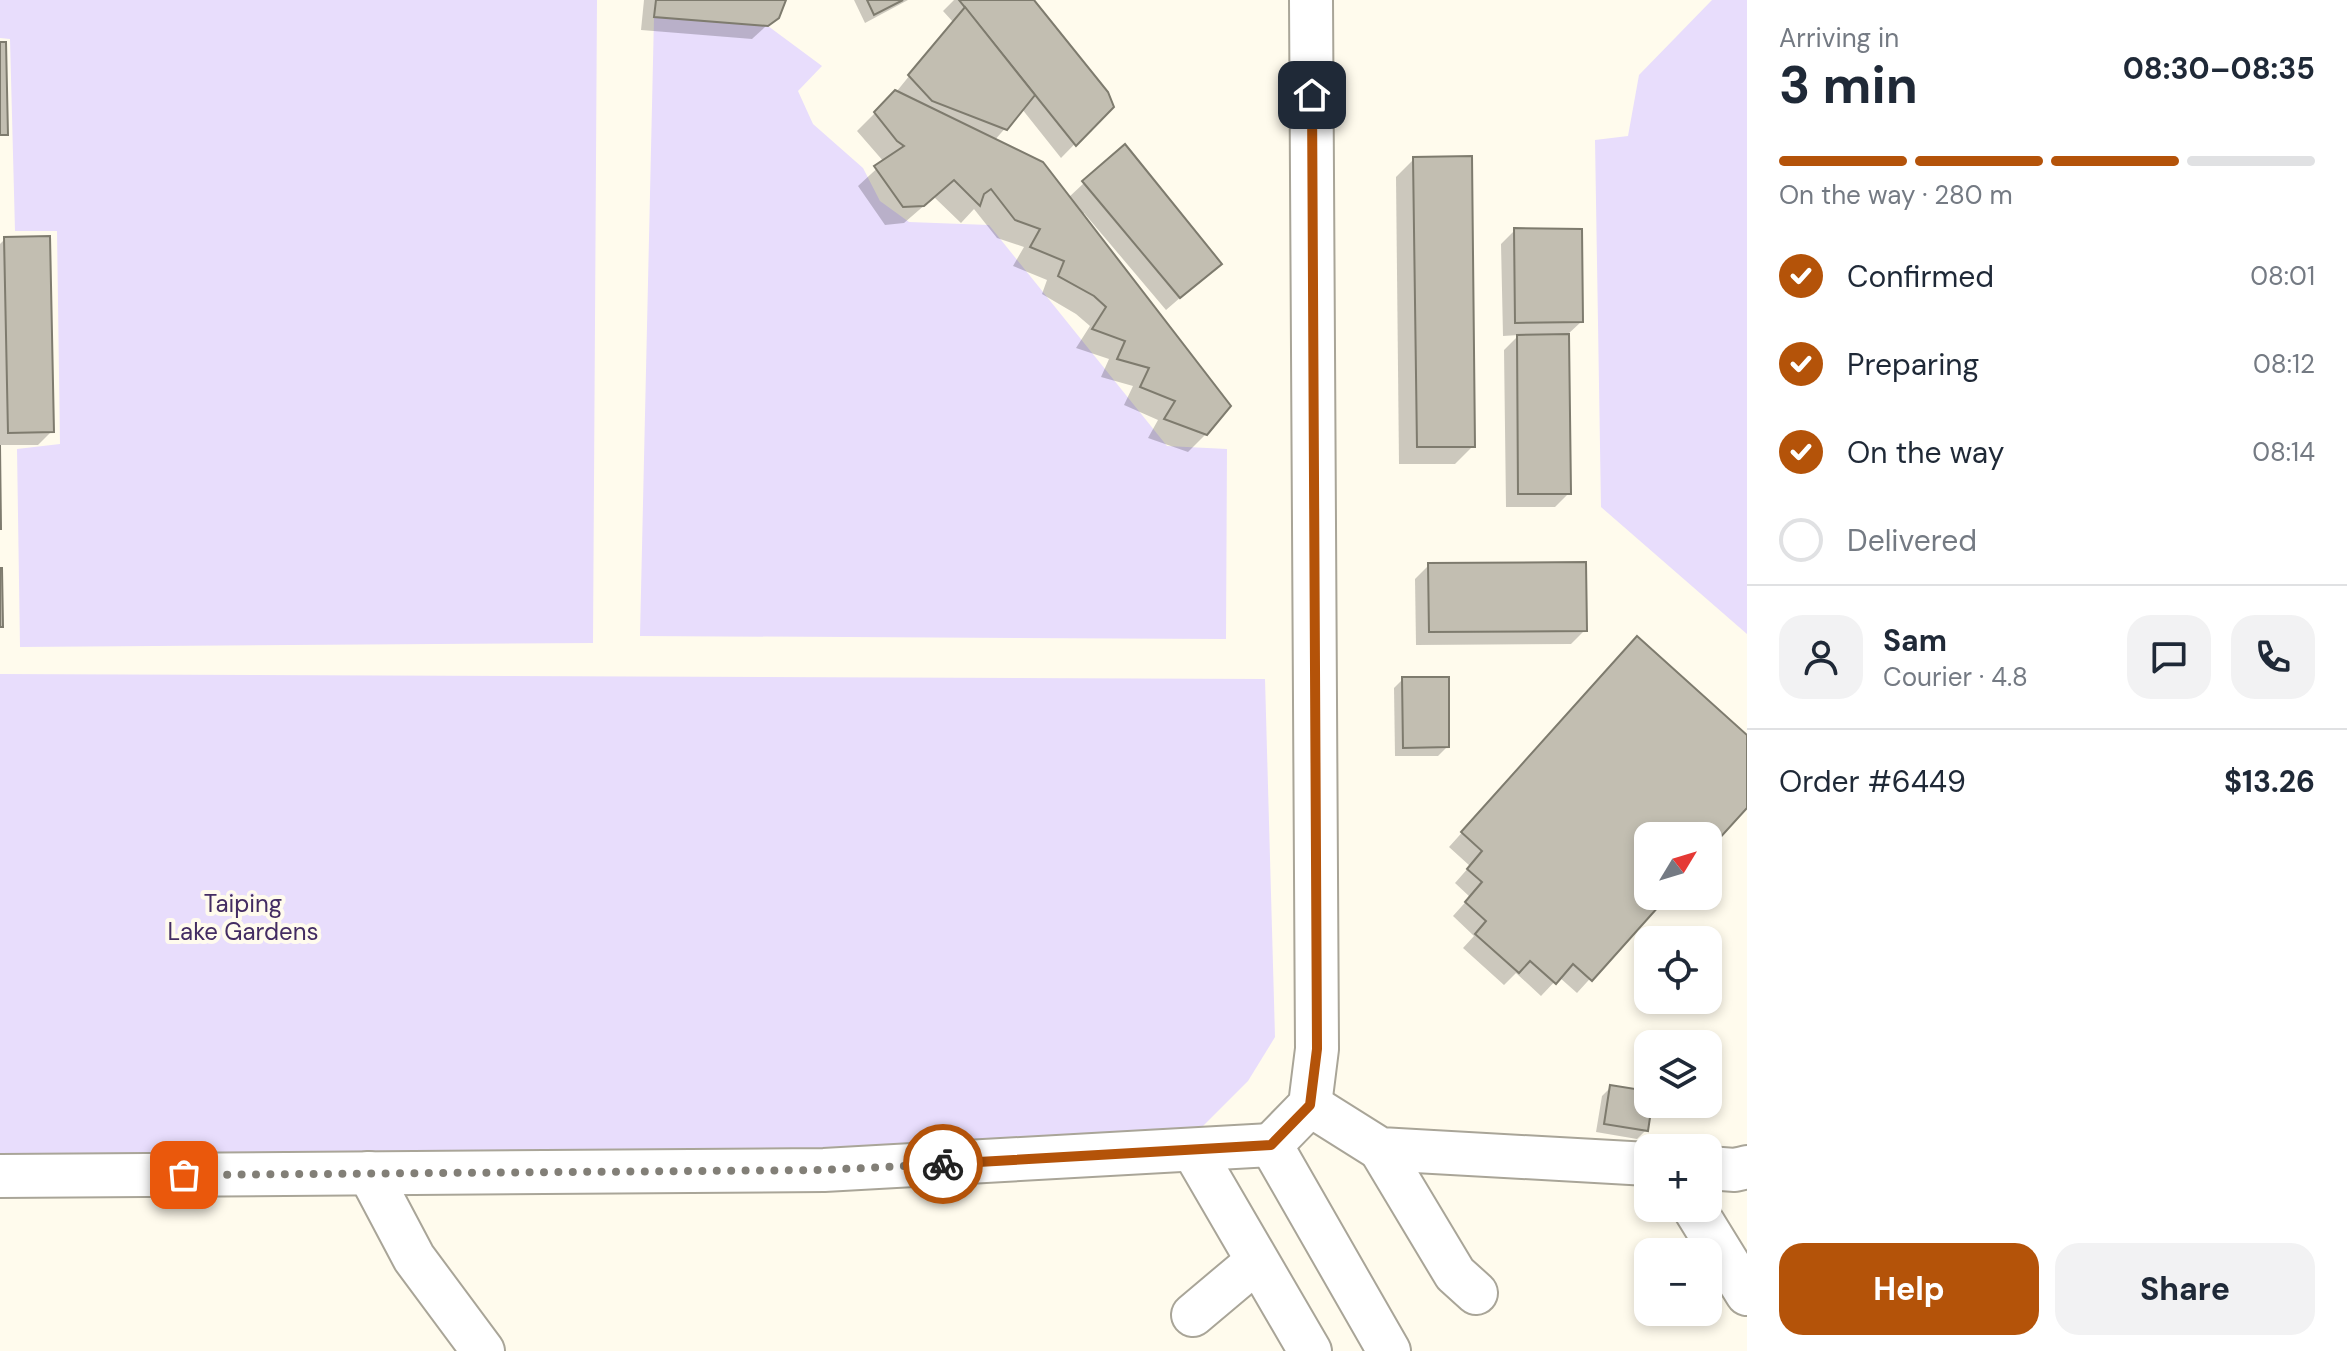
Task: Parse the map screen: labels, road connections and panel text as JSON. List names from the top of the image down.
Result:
{
  "parks": ["Taiping Lake Gardens"],
  "north": "top right",
  "page": {
    "heading": ["3 min", "Arriving in", "08:30–08:35"],
    "panel": [
      "Sam",
      "Courier · 4.8",
      "Order #6449",
      "$13.26"
    ],
    "bar": "On the way · 280 m",
    "list": [
      ["Confirmed", "08:01"],
      ["Preparing", "08:12"],
      ["On the way", "08:14"],
      "Delivered"
    ],
    "map_buttons": ["+", "−"],
    "buttons": ["Help", "Share"]
  }
}
